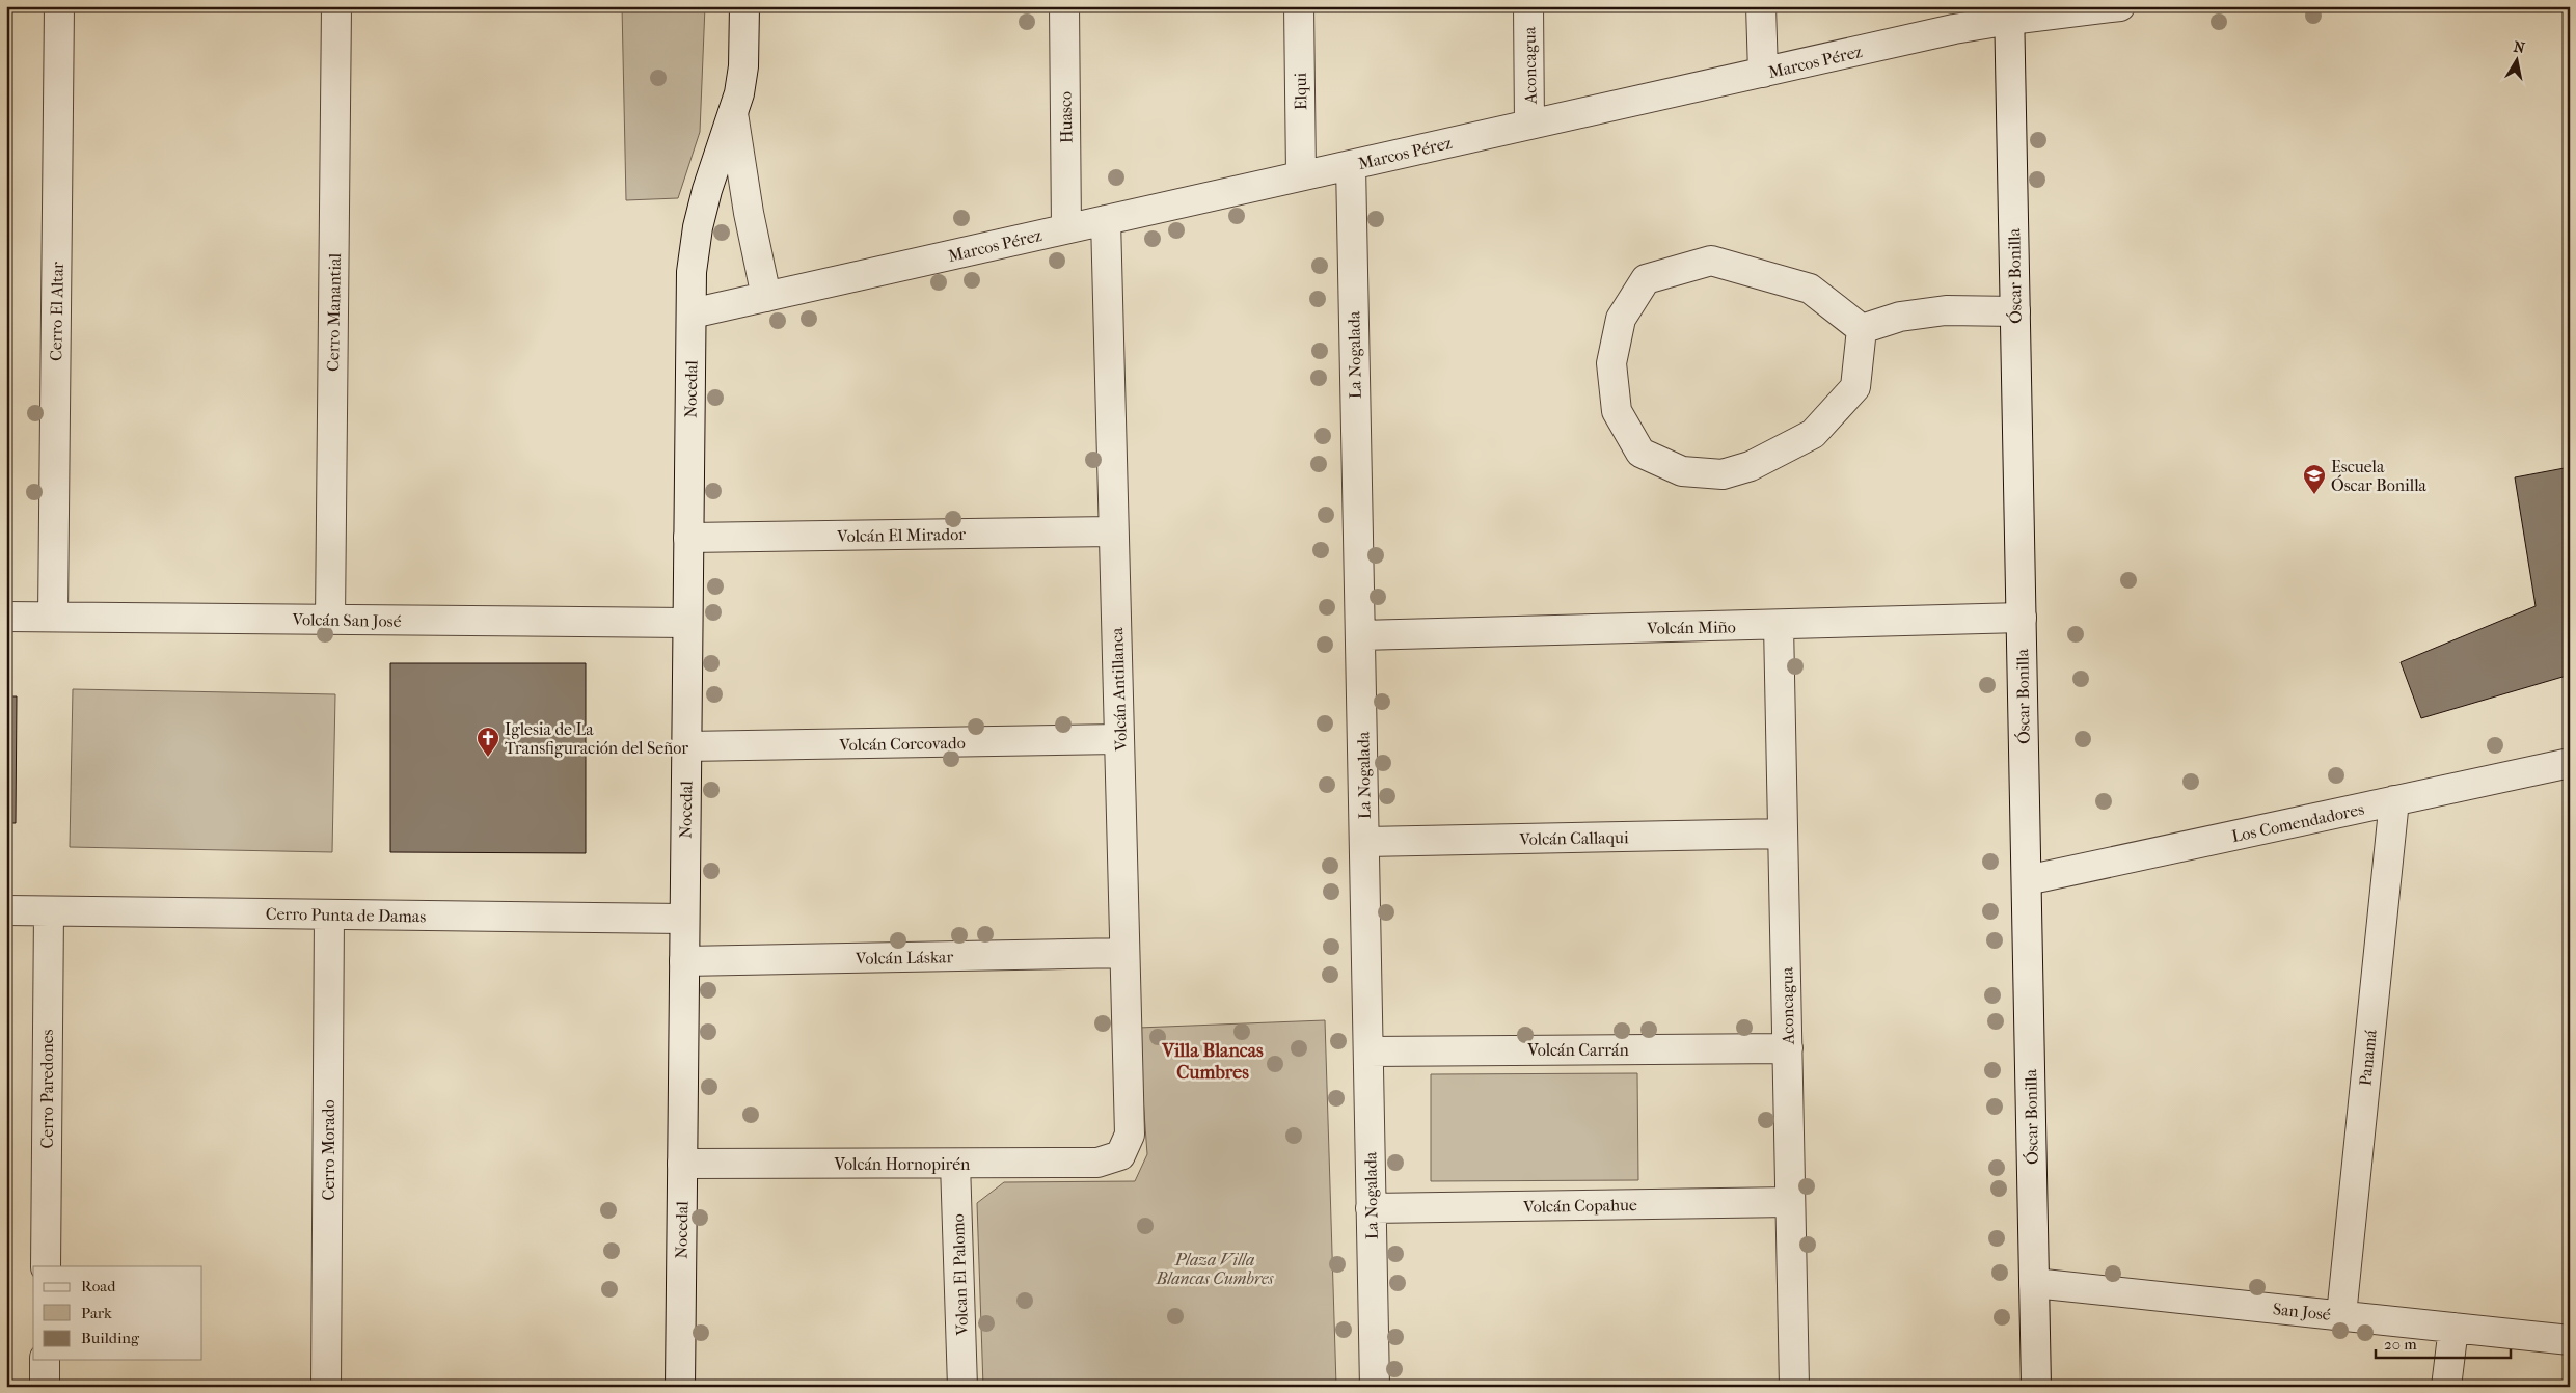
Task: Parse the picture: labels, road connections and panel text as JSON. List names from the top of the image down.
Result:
{
  "streets": {
    "street": [
      "Marcos Pérez",
      "Aconcagua",
      "Elqui",
      "Huasco",
      "Óscar Bonilla",
      "Cerro El Altar",
      "Cerro Manantial",
      "La Nogalada",
      "Nocedal",
      "Volcán El Mirador",
      "Volcán San José",
      "Volcán Miño",
      "Volcán Antillanca",
      "Volcán Corcovado",
      "Los Comendadores",
      "Volcán Callaqui",
      "Cerro Punta de Damas",
      "Volcán Láskar",
      "Volcán Carrán",
      "Panamá",
      "Cerro Paredones",
      "Cerro Morado",
      "Volcán Hornopirén",
      "Volcán Copahue",
      "Volcan El Palomo",
      "San José"
    ]
  },
  "crossings": [
    ["Marcos Pérez", "Aconcagua"],
    ["Marcos Pérez", "Elqui"],
    ["Marcos Pérez", "Huasco"],
    ["Marcos Pérez", "Óscar Bonilla"],
    ["Marcos Pérez", "La Nogalada"],
    ["Marcos Pérez", "Nocedal"],
    ["Marcos Pérez", "Volcán Antillanca"],
    ["Aconcagua", "Volcán Miño"],
    ["Aconcagua", "Volcán Callaqui"],
    ["Aconcagua", "Volcán Carrán"],
    ["Aconcagua", "Volcán Copahue"],
    ["Óscar Bonilla", "Volcán Miño"],
    ["Óscar Bonilla", "Los Comendadores"],
    ["Óscar Bonilla", "San José"],
    ["Cerro El Altar", "Volcán San José"],
    ["Cerro Manantial", "Volcán San José"],
    ["La Nogalada", "Volcán Miño"],
    ["La Nogalada", "Volcán Callaqui"],
    ["La Nogalada", "Volcán Carrán"],
    ["La Nogalada", "Volcán Copahue"],
    ["Nocedal", "Volcán El Mirador"],
    ["Nocedal", "Volcán San José"],
    ["Nocedal", "Volcán Corcovado"],
    ["Nocedal", "Cerro Punta de Damas"],
    ["Nocedal", "Volcán Láskar"],
    ["Nocedal", "Volcán Hornopirén"],
    ["Volcán El Mirador", "Volcán Antillanca"],
    ["Volcán Antillanca", "Volcán Corcovado"],
    ["Volcán Antillanca", "Volcán Láskar"],
    ["Volcán Antillanca", "Volcán Hornopirén"],
    ["Los Comendadores", "Panamá"],
    ["Cerro Punta de Damas", "Cerro Paredones"],
    ["Cerro Punta de Damas", "Cerro Morado"],
    ["Panamá", "San José"],
    ["Volcán Hornopirén", "Volcan El Palomo"]
  ],
  "districts": ["Villa Blancas Cumbres"],
  "parks": ["Plaza Villa Blancas Cumbres"],
  "places": {
    "school or university": ["Escuela Óscar Bonilla"],
    "church": ["Iglesia de La Transfiguración del Señor"]
  },
  "legend": ["Road", "Park", "Building"],
  "scale_bar": "20 m",
  "north": "top"
}
